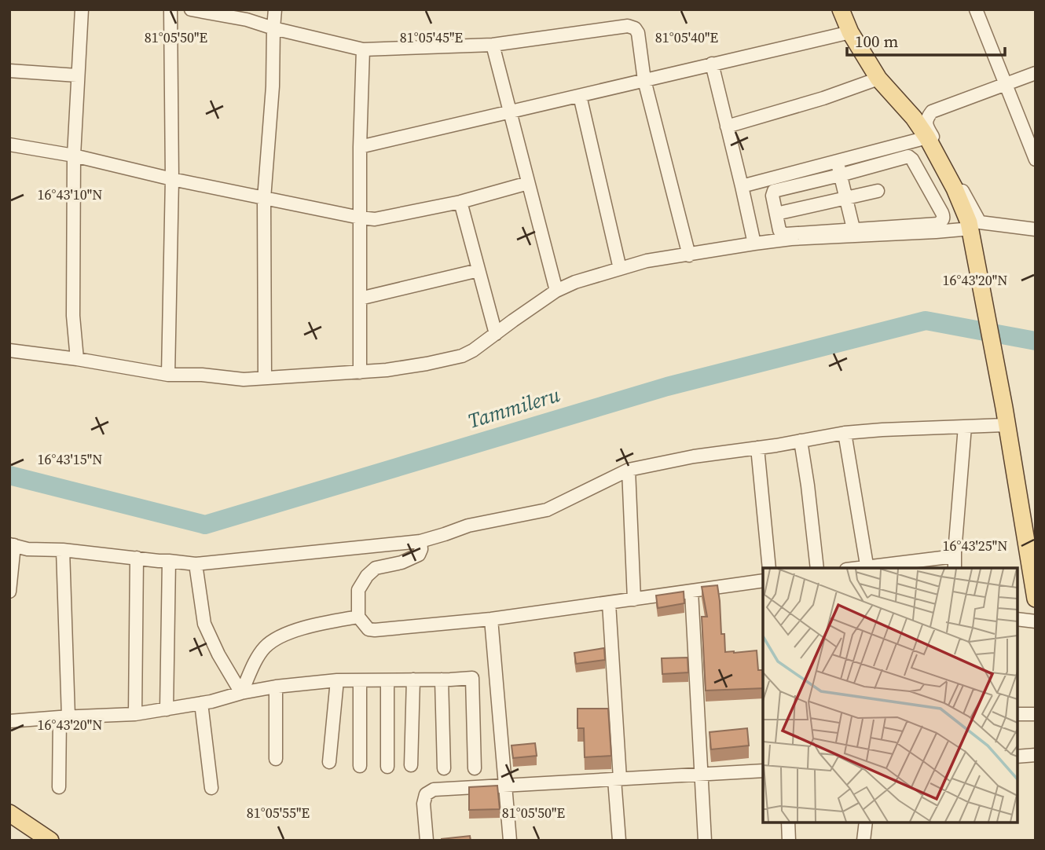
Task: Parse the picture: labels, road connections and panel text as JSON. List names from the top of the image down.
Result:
{
  "water": ["Tammileru"],
  "scale_bar": "100 m",
  "coordinates": [
    "81°05'50\"E",
    "81°05'45\"E",
    "81°05'40\"E",
    "16°43'10\"N",
    "16°43'20\"N",
    "16°43'15\"N",
    "16°43'25\"N",
    "81°05'55\"E"
  ]
}
